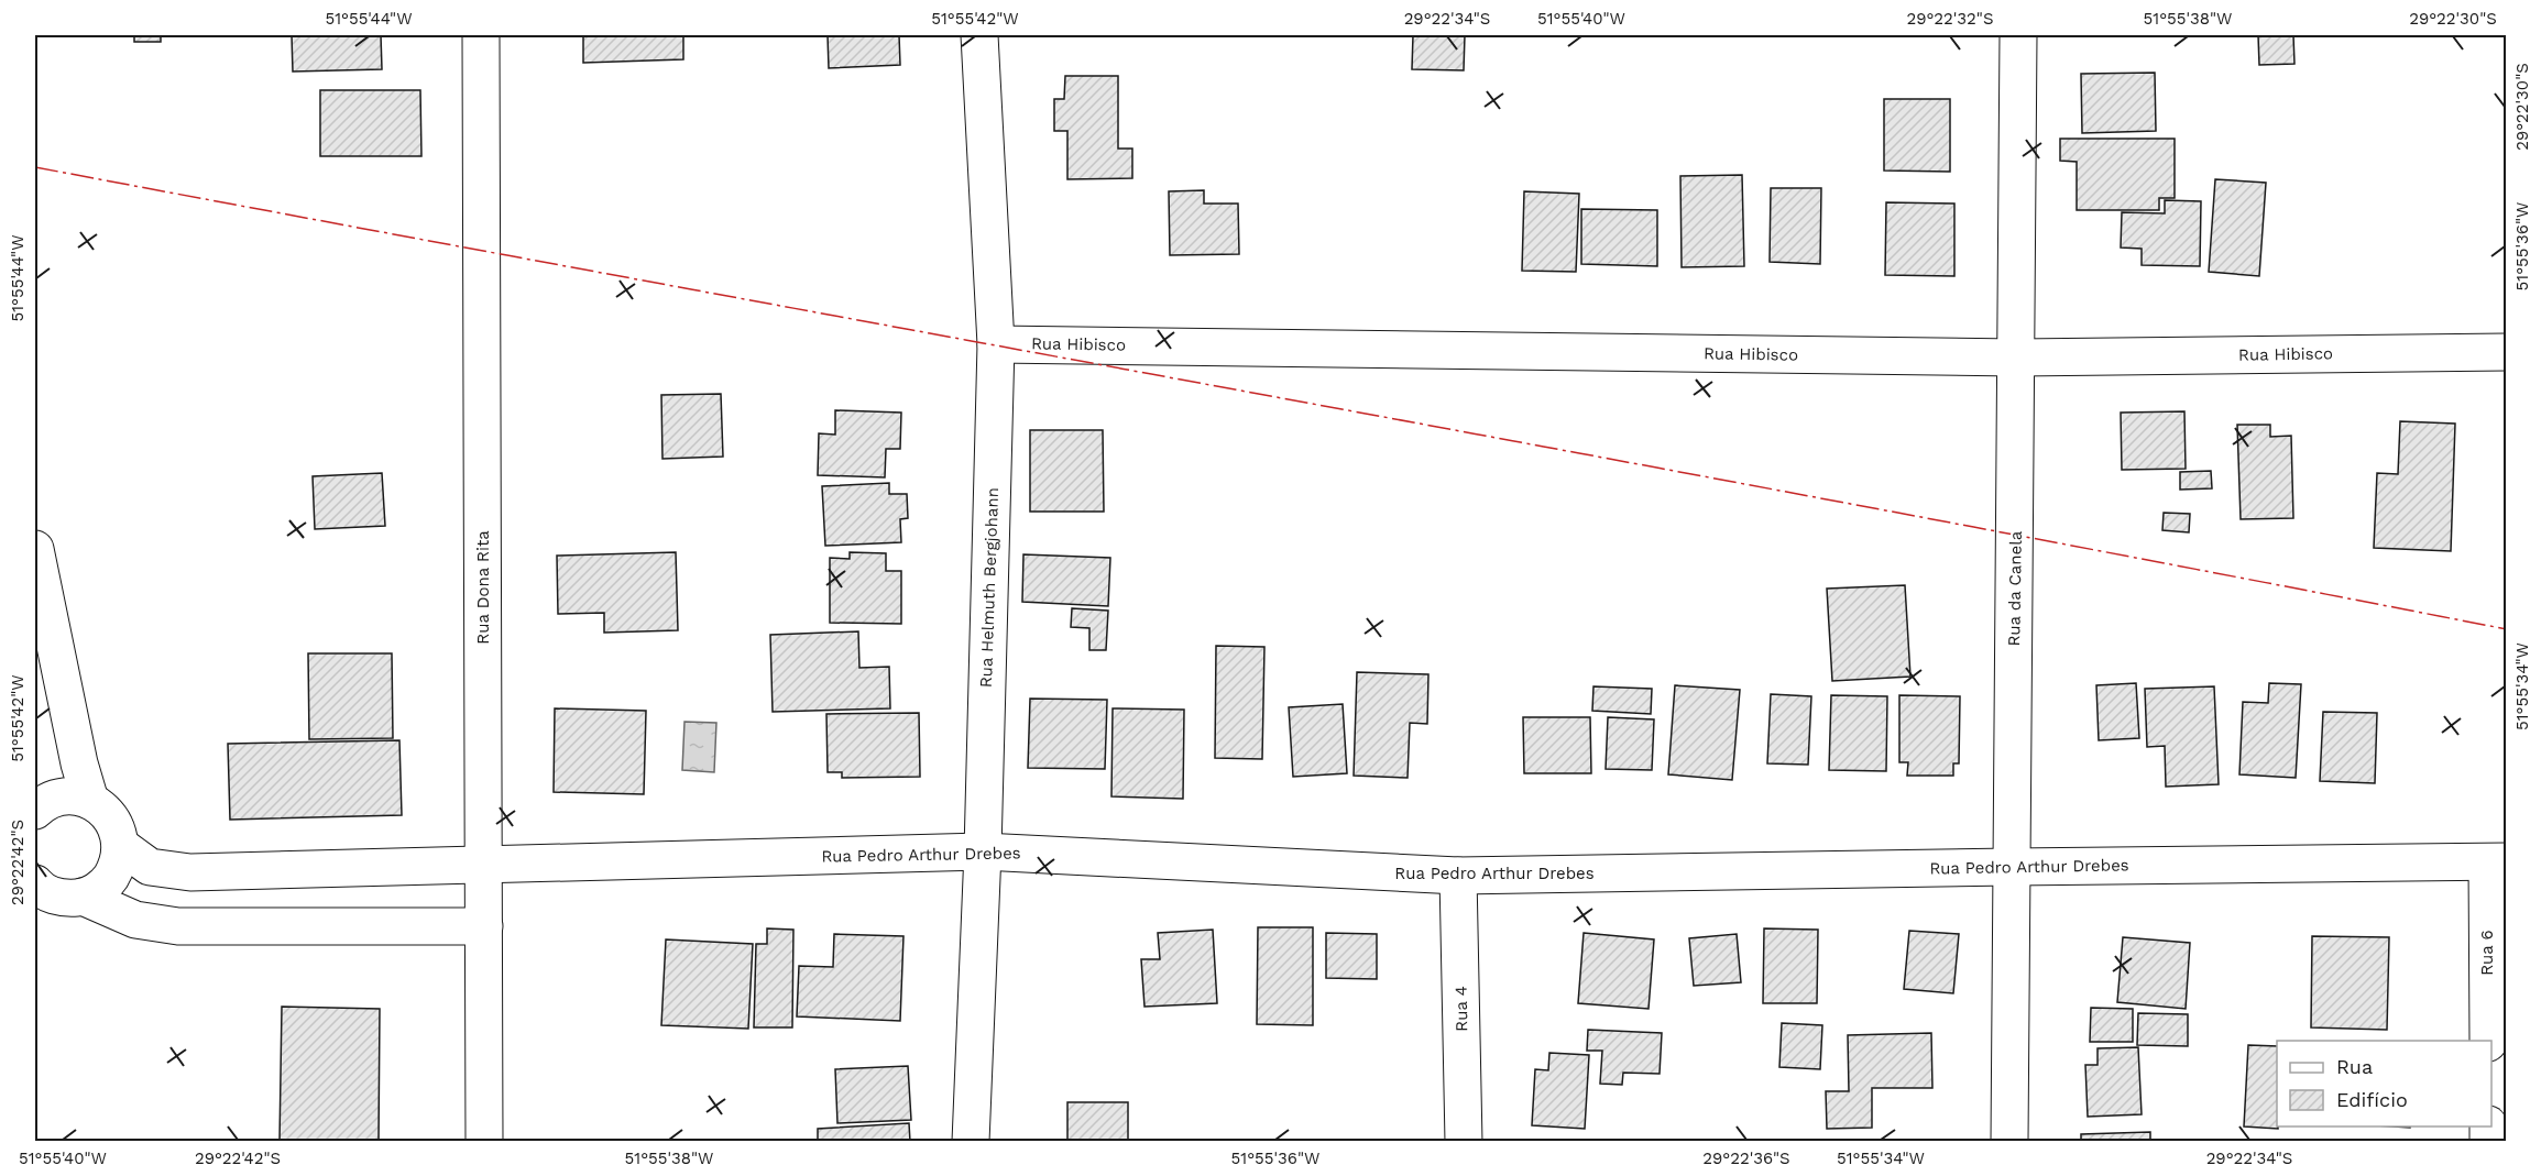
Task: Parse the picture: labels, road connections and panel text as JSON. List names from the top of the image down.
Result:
{
  "streets": {
    "street": [
      "Rua Hibisco",
      "Rua Dona Rita",
      "Rua Helmuth Bergjohann",
      "Rua da Canela",
      "Rua Pedro Arthur Drebes",
      "Rua 6",
      "Rua 4"
    ]
  },
  "crossings": [
    ["Rua Hibisco", "Rua Helmuth Bergjohann"],
    ["Rua Hibisco", "Rua da Canela"],
    ["Rua Dona Rita", "Rua Pedro Arthur Drebes"],
    ["Rua Helmuth Bergjohann", "Rua Pedro Arthur Drebes"],
    ["Rua da Canela", "Rua Pedro Arthur Drebes"],
    ["Rua Pedro Arthur Drebes", "Rua 6"],
    ["Rua Pedro Arthur Drebes", "Rua 4"]
  ],
  "legend": ["Rua", "Edifício"],
  "coordinates": [
    "51°55'44\"W",
    "51°55'42\"W",
    "29°22'34\"S",
    "51°55'40\"W",
    "29°22'32\"S",
    "51°55'38\"W",
    "29°22'30\"S",
    "51°55'36\"W",
    "51°55'34\"W",
    "29°22'42\"S",
    "29°22'36\"S"
  ]
}
